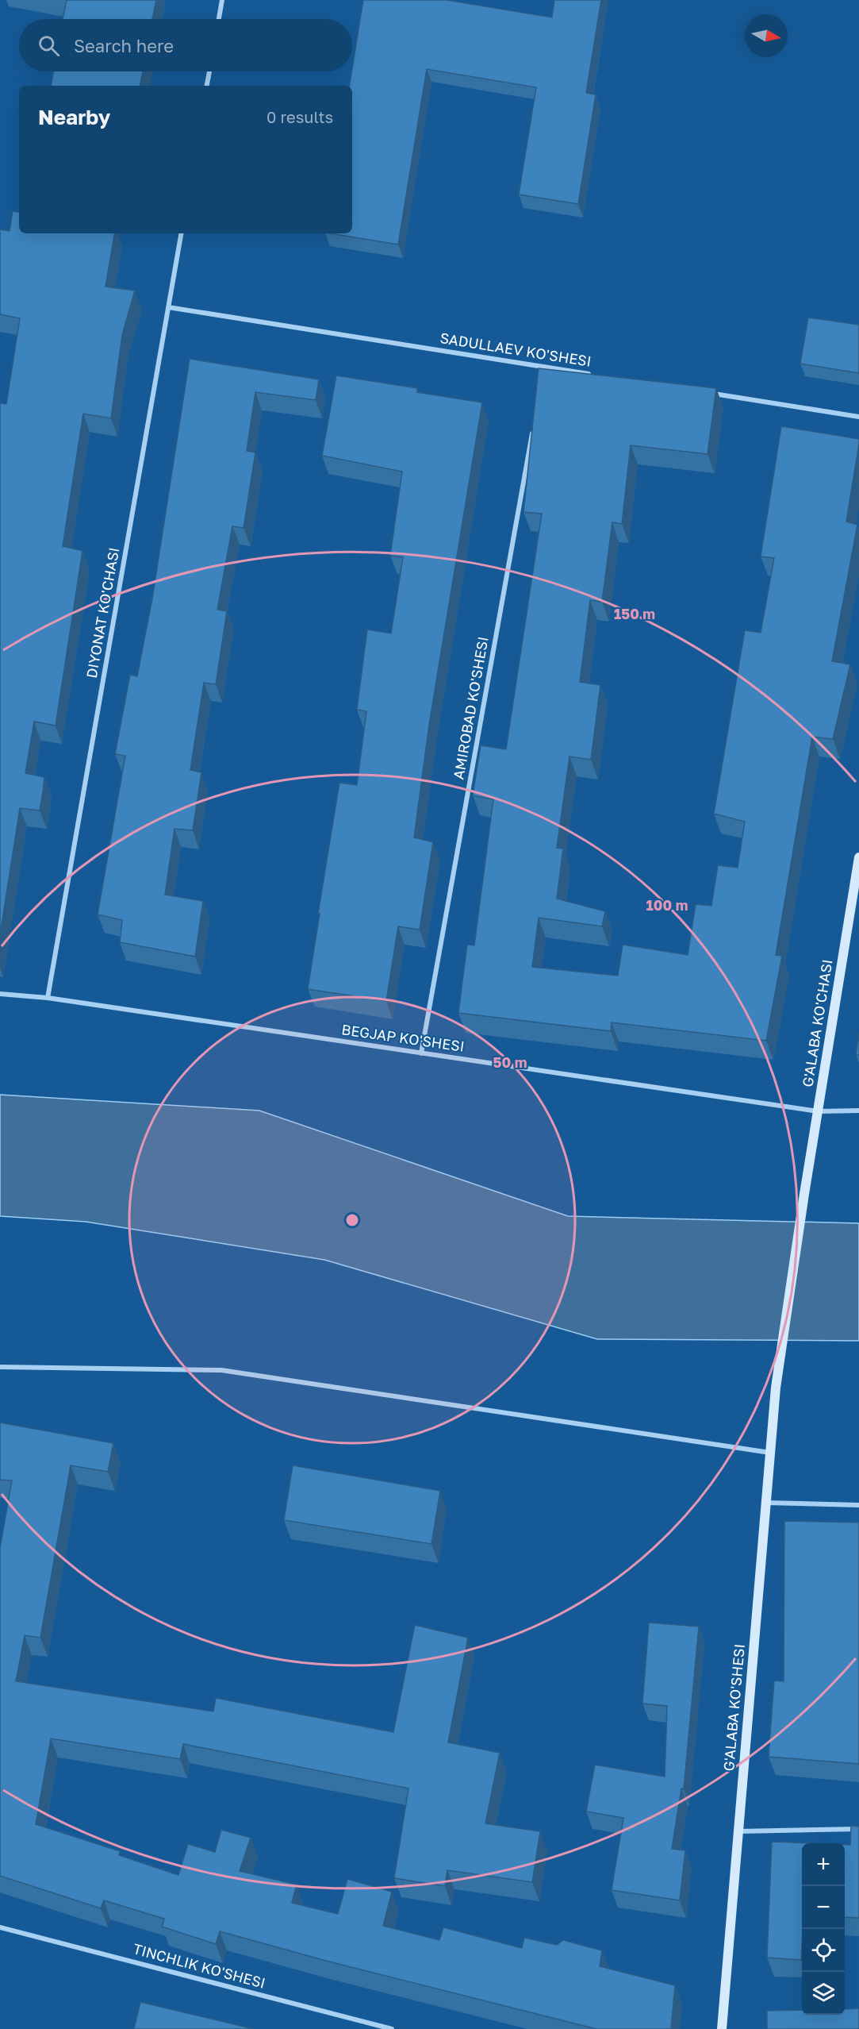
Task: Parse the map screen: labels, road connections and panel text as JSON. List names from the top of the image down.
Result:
{
  "streets": {
    "street": [
      "SADULLAEV KO'SHESI",
      "DIYONAT KO'CHASI",
      "AMIROBAD KO'SHESI",
      "G'ALABA KO'CHASI",
      "BEGJAP KO'SHESI",
      "G'ALABA KO'SHESI",
      "TINCHLIK KO'SHESI"
    ]
  },
  "crossings": [
    ["SADULLAEV KO'SHESI", "DIYONAT KO'CHASI"],
    ["DIYONAT KO'CHASI", "BEGJAP KO'SHESI"],
    ["AMIROBAD KO'SHESI", "BEGJAP KO'SHESI"],
    ["G'ALABA KO'CHASI", "BEGJAP KO'SHESI"],
    ["G'ALABA KO'CHASI", "G'ALABA KO'SHESI"]
  ],
  "north": "right",
  "page": {
    "search": "Search here",
    "heading": ["Nearby", "0 results"],
    "map_buttons": ["+", "−"]
  },
  "rings": ["150 m", "100 m", "50 m"]
}
